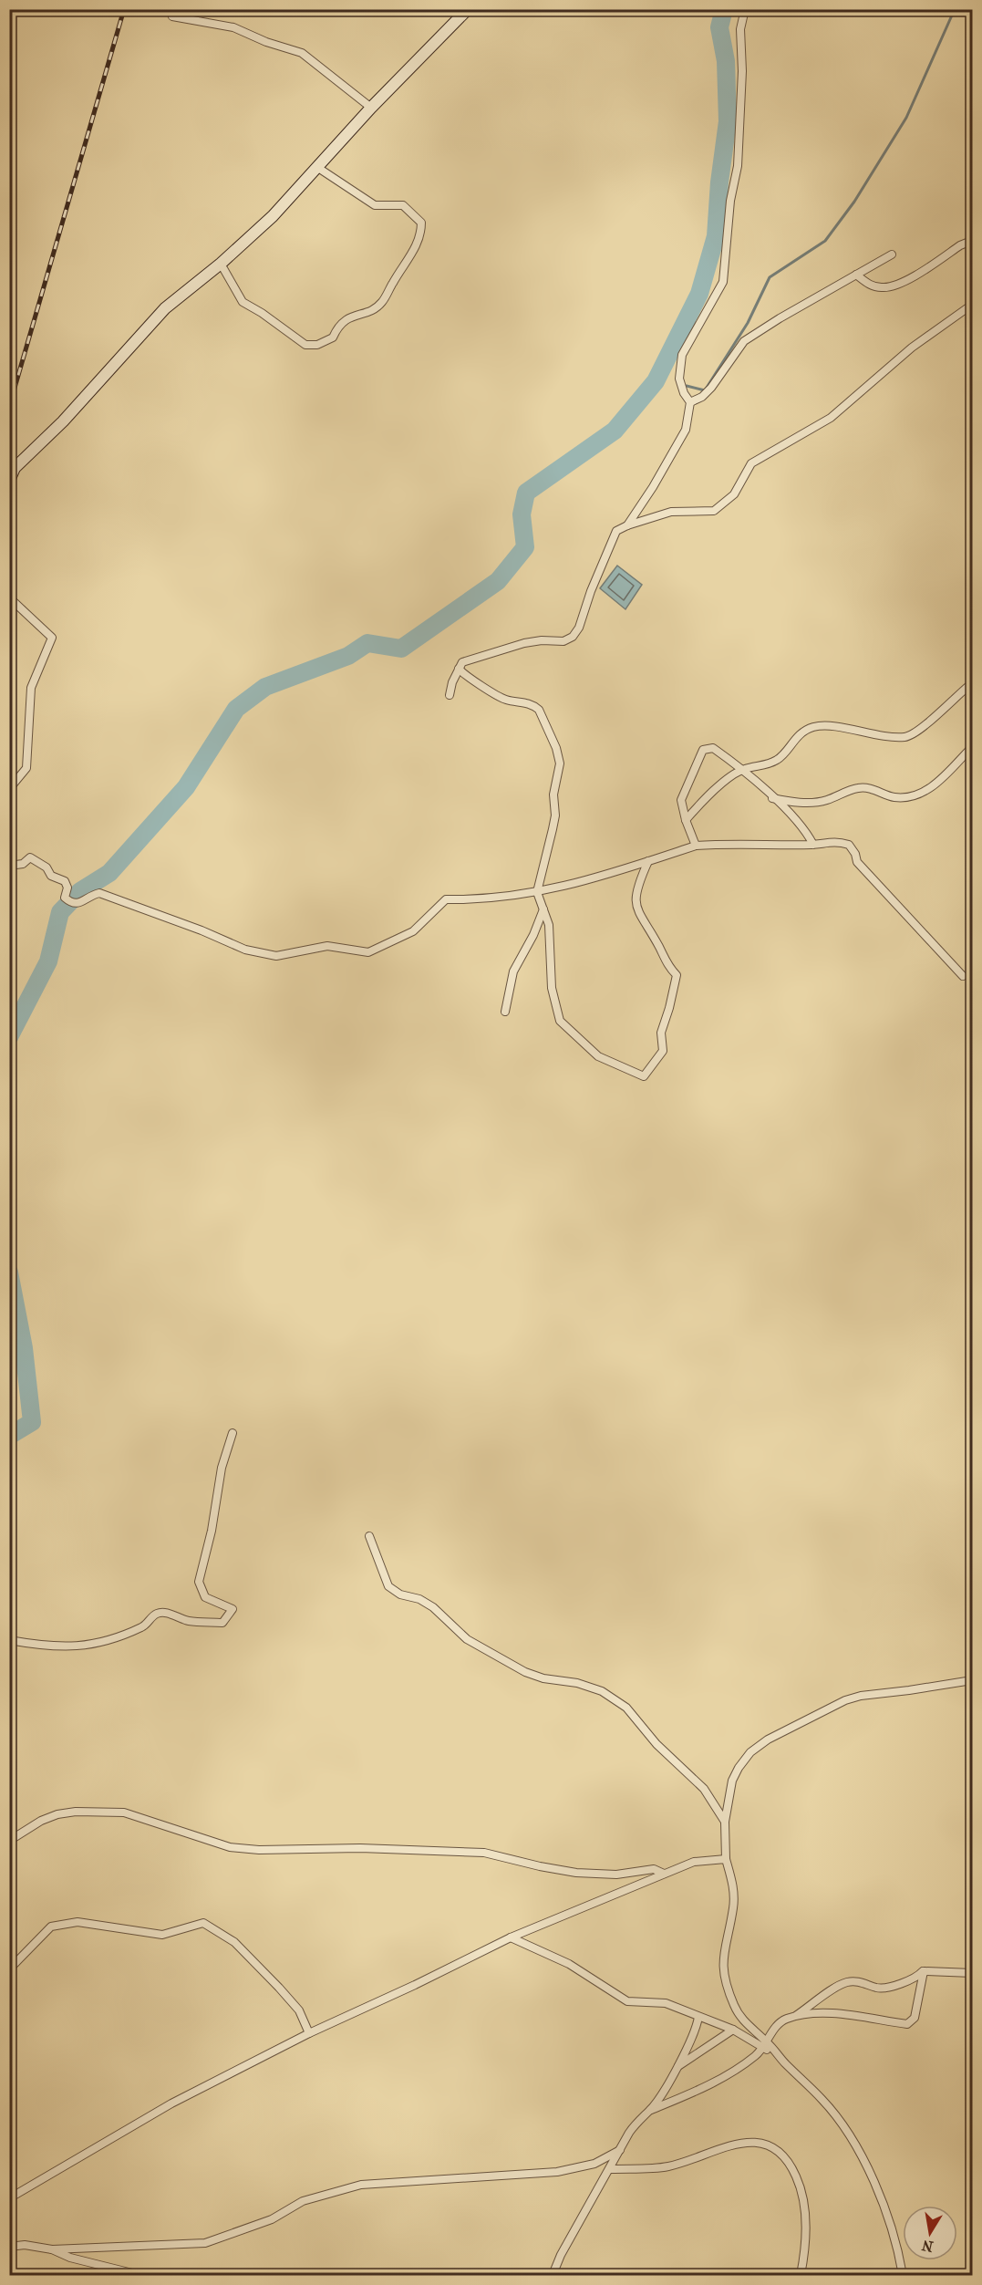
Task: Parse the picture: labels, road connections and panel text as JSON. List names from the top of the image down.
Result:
{
  "north": "bottom"
}
